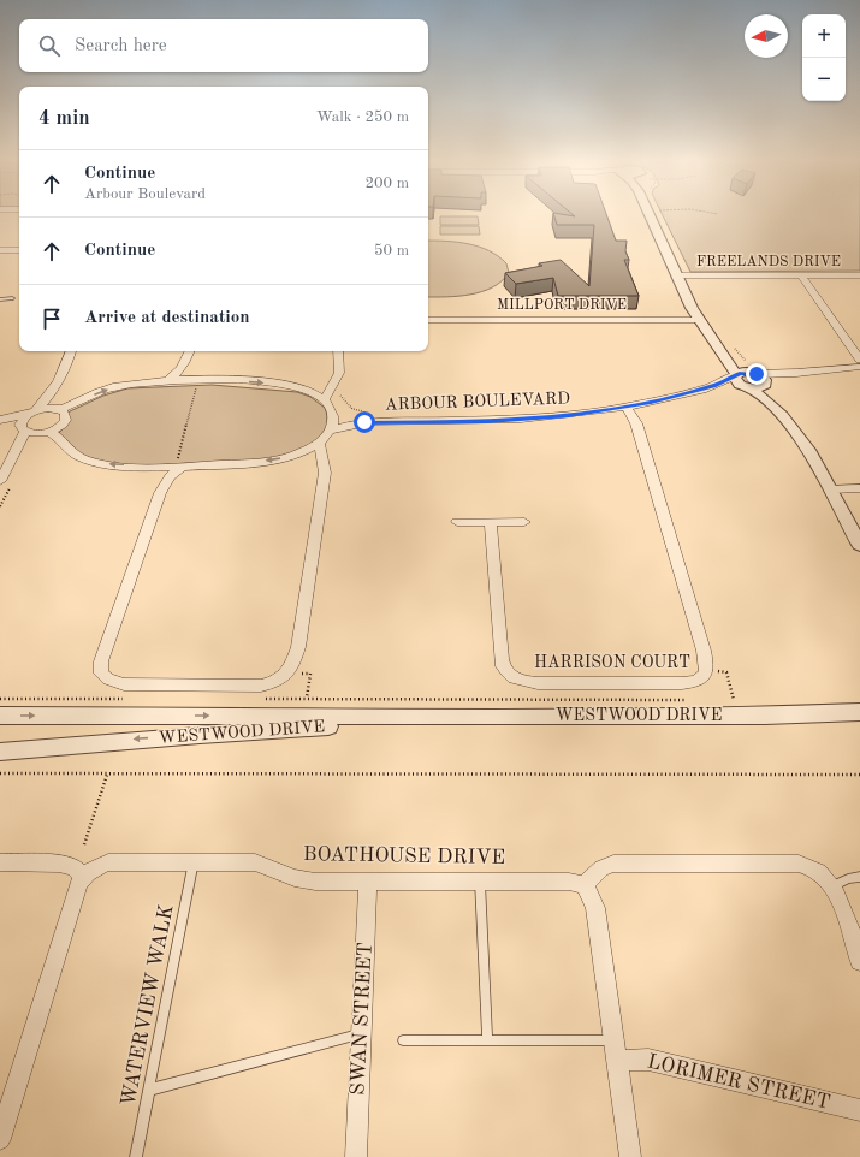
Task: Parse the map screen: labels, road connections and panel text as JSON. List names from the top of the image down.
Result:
{
  "streets": {
    "street": [
      "FREELANDS DRIVE",
      "MILLPORT DRIVE",
      "ARBOUR BOULEVARD",
      "HARRISON COURT",
      "WESTWOOD DRIVE",
      "BOATHOUSE DRIVE",
      "SWAN STREET",
      "LORIMER STREET"
    ],
    "lane": ["WATERVIEW WALK"]
  },
  "crossings": [
    ["ARBOUR BOULEVARD", "HARRISON COURT"],
    ["BOATHOUSE DRIVE", "WATERVIEW WALK"],
    ["BOATHOUSE DRIVE", "SWAN STREET"]
  ],
  "north": "left",
  "page": {
    "map_buttons": ["+", "−"],
    "search": "Search here",
    "heading": ["4 min", "Walk · 250 m"],
    "list": [
      ["Continue", "Arbour Boulevard", "200 m"],
      ["Continue", "50 m"],
      "Arrive at destination"
    ]
  }
}
